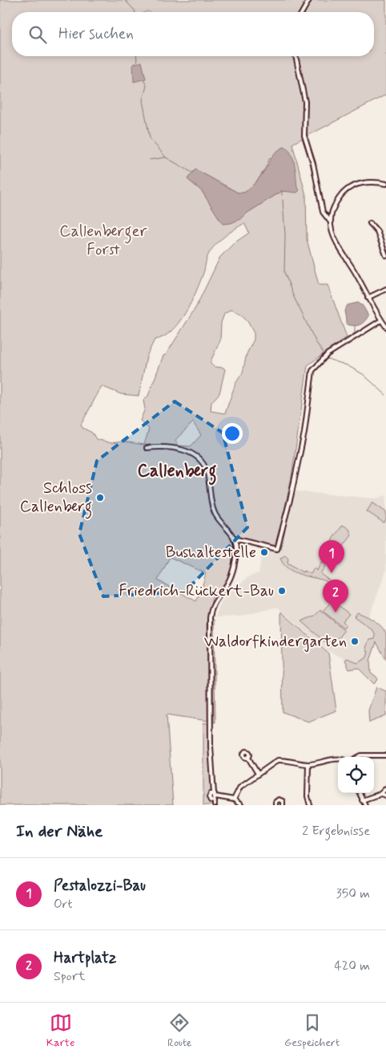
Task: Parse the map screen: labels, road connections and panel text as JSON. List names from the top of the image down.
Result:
{
  "districts": ["Callenberg"],
  "parks": ["Callenberger Forst"],
  "places": [
    "Schloss Callenberg",
    "Bushaltestelle",
    "Friedrich-Rückert-Bau",
    "Waldorfkindergarten"
  ],
  "page": {
    "search": "Hier suchen",
    "pins": ["1", "2"],
    "heading": ["In der Nähe", "2 Ergebnisse"],
    "list": [
      {
        "mark": "1",
        "name": "Pestalozzi-Bau",
        "note": "Ort",
        "value": "350 m"
      },
      {
        "mark": "2",
        "name": "Hartplatz",
        "note": "Sport",
        "value": "420 m"
      }
    ],
    "nav": ["Karte", "Route", "Gespeichert"]
  }
}
